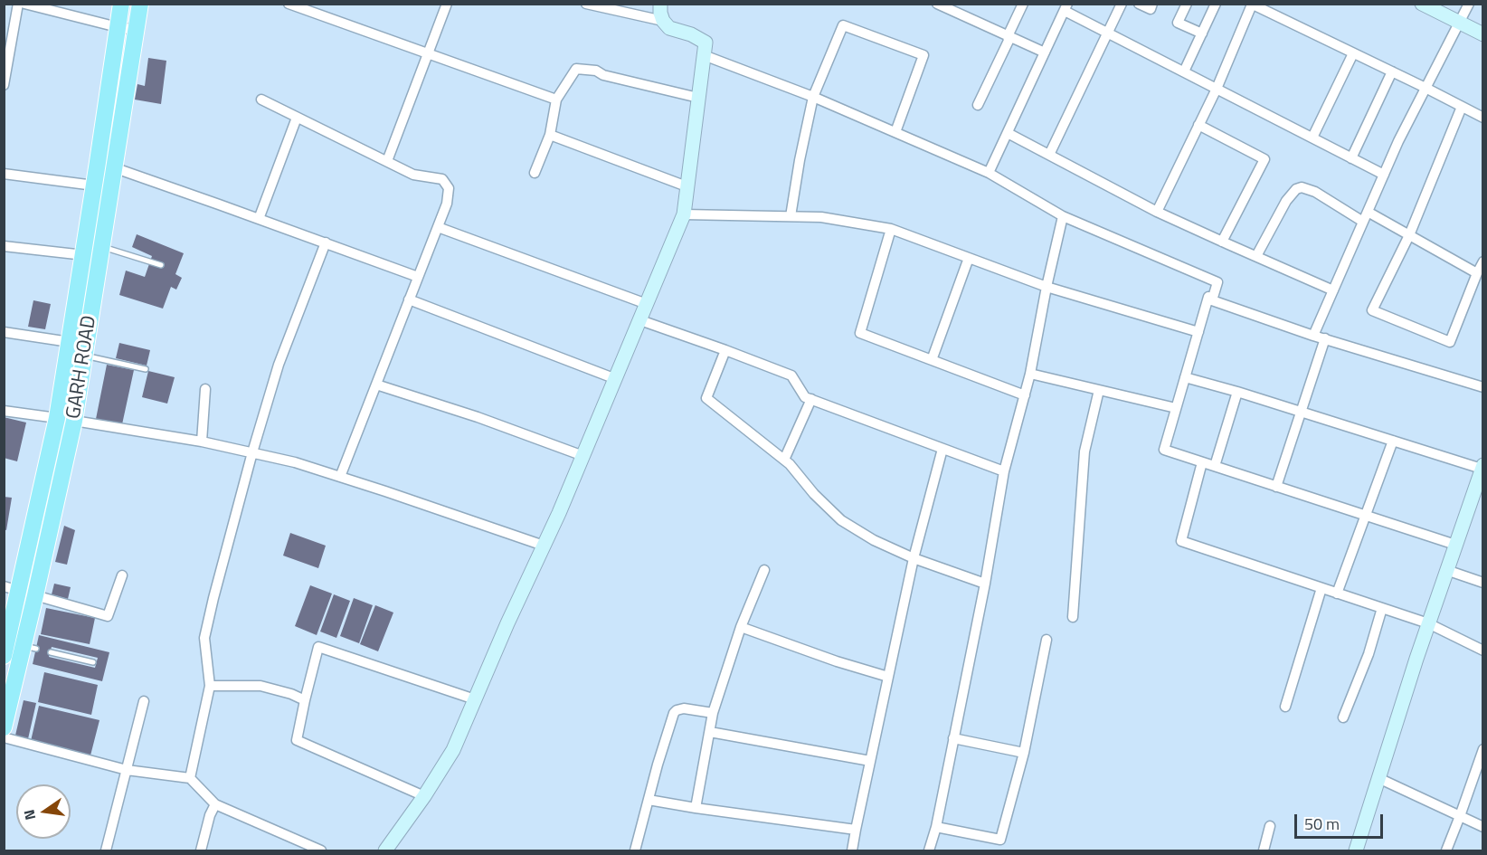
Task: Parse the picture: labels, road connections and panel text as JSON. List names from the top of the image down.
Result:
{
  "streets": {
    "main road": ["GARH ROAD"]
  },
  "scale_bar": "50 m",
  "north": "left"
}
